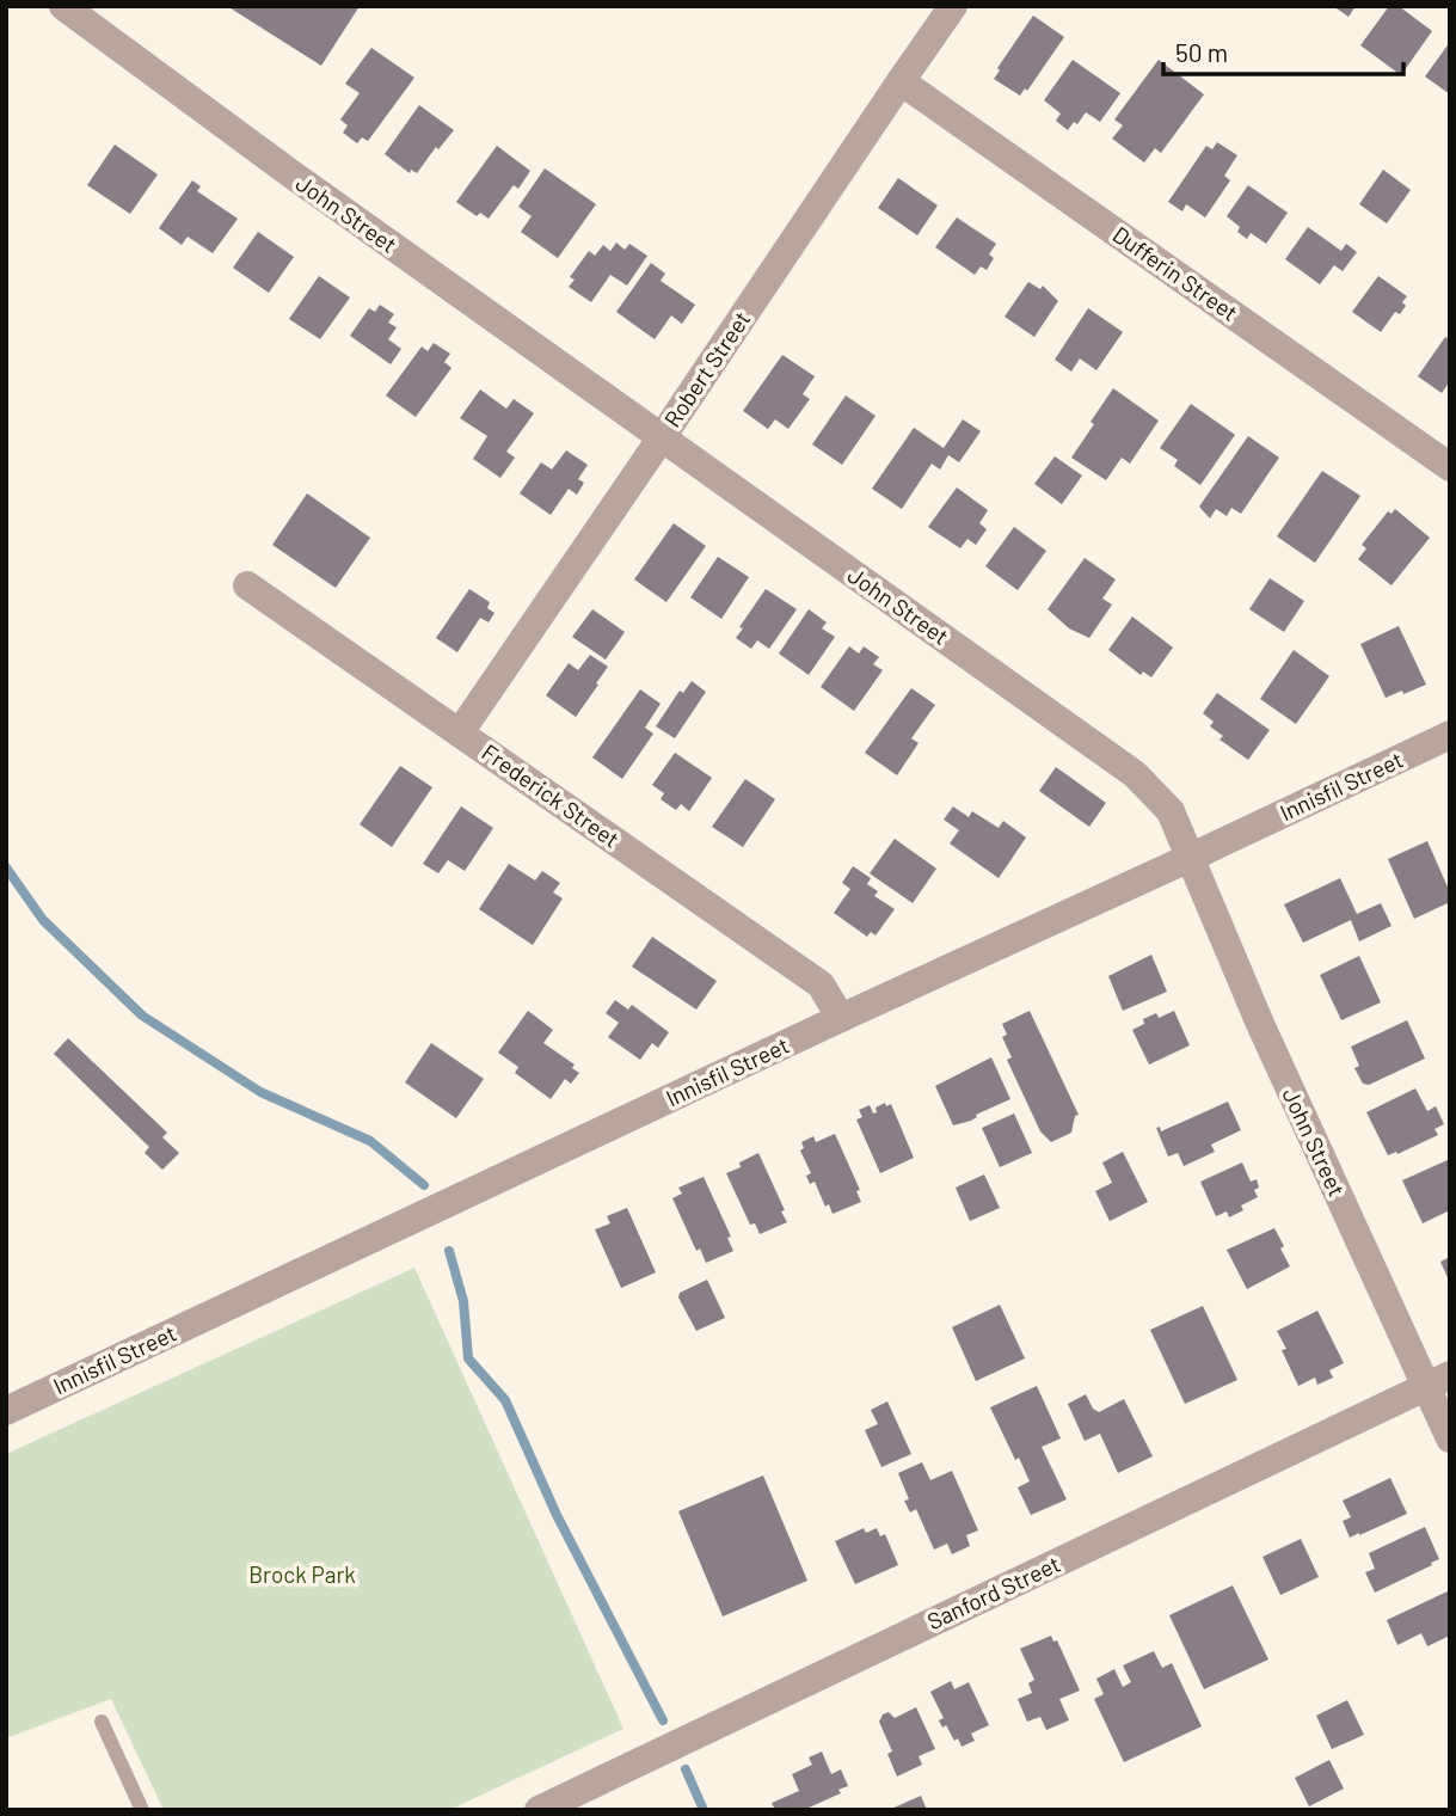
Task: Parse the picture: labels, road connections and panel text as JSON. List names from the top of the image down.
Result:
{
  "streets": {
    "street": [
      "John Street",
      "Dufferin Street",
      "Robert Street",
      "Innisfil Street",
      "Frederick Street",
      "Sanford Street"
    ]
  },
  "crossings": [
    ["John Street", "Robert Street"],
    ["John Street", "Innisfil Street"],
    ["John Street", "Sanford Street"],
    ["Dufferin Street", "Robert Street"],
    ["Robert Street", "Frederick Street"],
    ["Innisfil Street", "Frederick Street"]
  ],
  "parks": ["Brock Park"],
  "scale_bar": "50 m"
}
